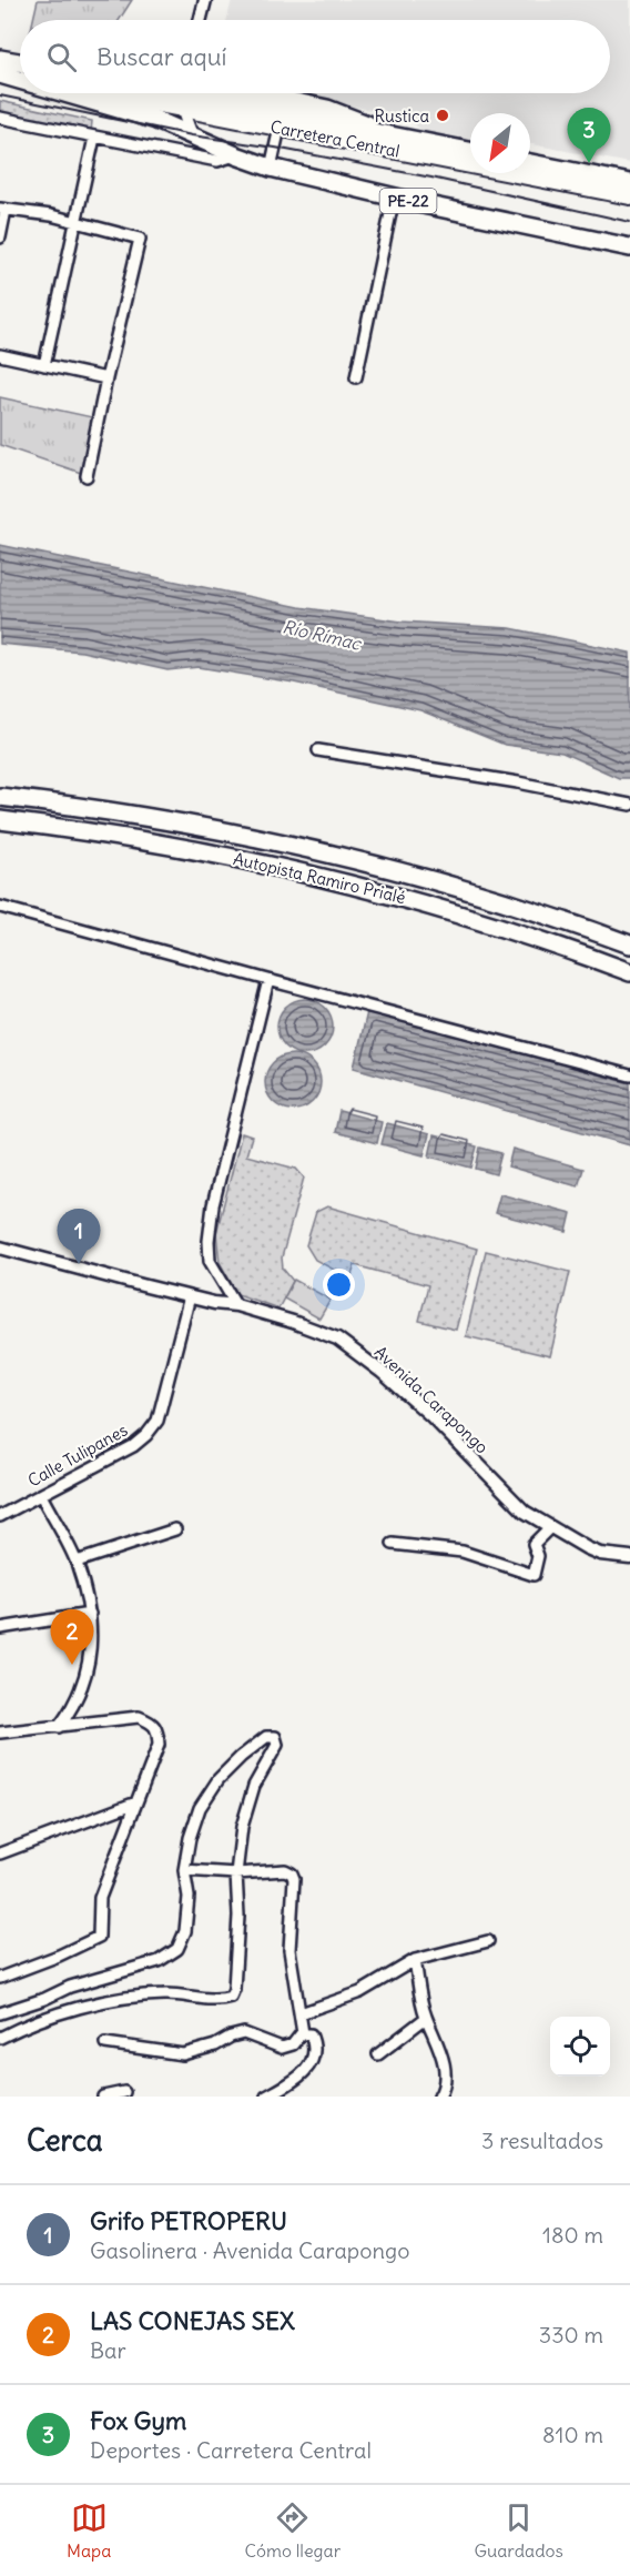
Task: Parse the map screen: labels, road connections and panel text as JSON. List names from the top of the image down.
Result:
{
  "streets": {
    "highway": ["Carretera Central", "PE-22", "Autopista Ramiro Prialé"],
    "street": ["Avenida Carapongo", "Calle Tulipanes"]
  },
  "crossings": [
    ["Avenida Carapongo", "Calle Tulipanes"]
  ],
  "water": ["Río Rímac"],
  "places": ["Rustica"],
  "north": "bottom left",
  "page": {
    "search": "Buscar aquí",
    "pins": ["3", "1", "2"],
    "heading": ["Cerca", "3 resultados"],
    "list": [
      {
        "mark": "1",
        "name": "Grifo PETROPERU",
        "note": "Gasolinera · Avenida Carapongo",
        "value": "180 m"
      },
      {
        "mark": "2",
        "name": "LAS CONEJAS SEX",
        "note": "Bar",
        "value": "330 m"
      },
      {
        "mark": "3",
        "name": "Fox Gym",
        "note": "Deportes · Carretera Central",
        "value": "810 m"
      }
    ],
    "nav": ["Mapa", "Cómo llegar", "Guardados"]
  }
}
